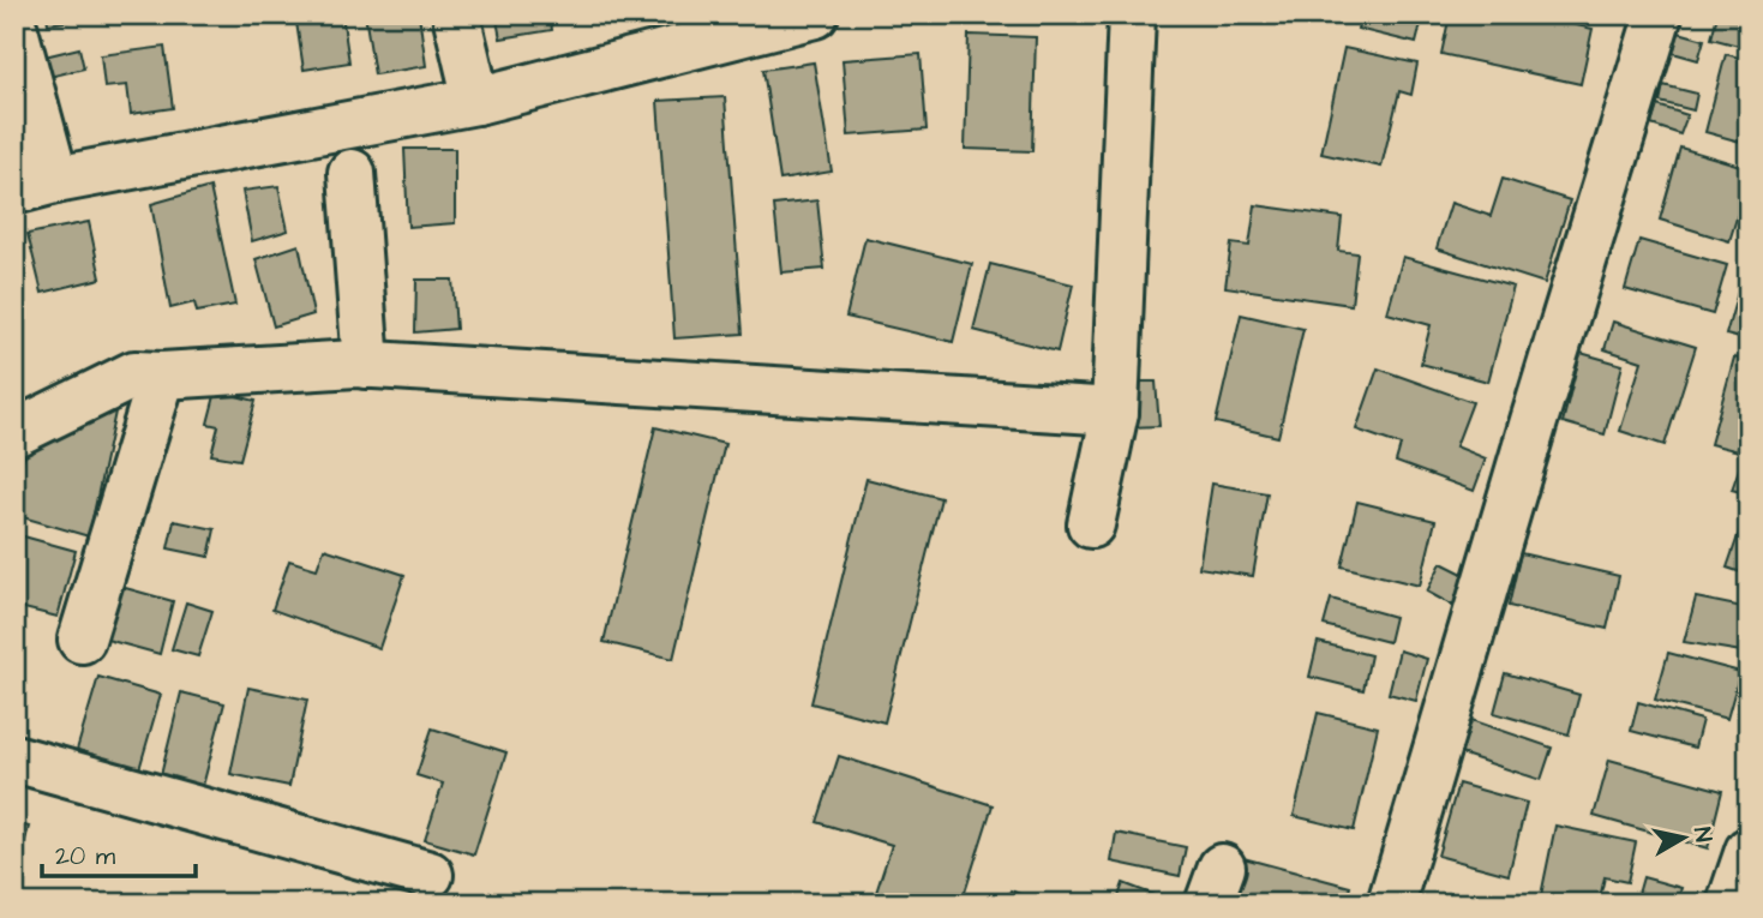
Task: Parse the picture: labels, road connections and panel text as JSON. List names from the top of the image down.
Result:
{
  "scale_bar": "20 m",
  "north": "right"
}
